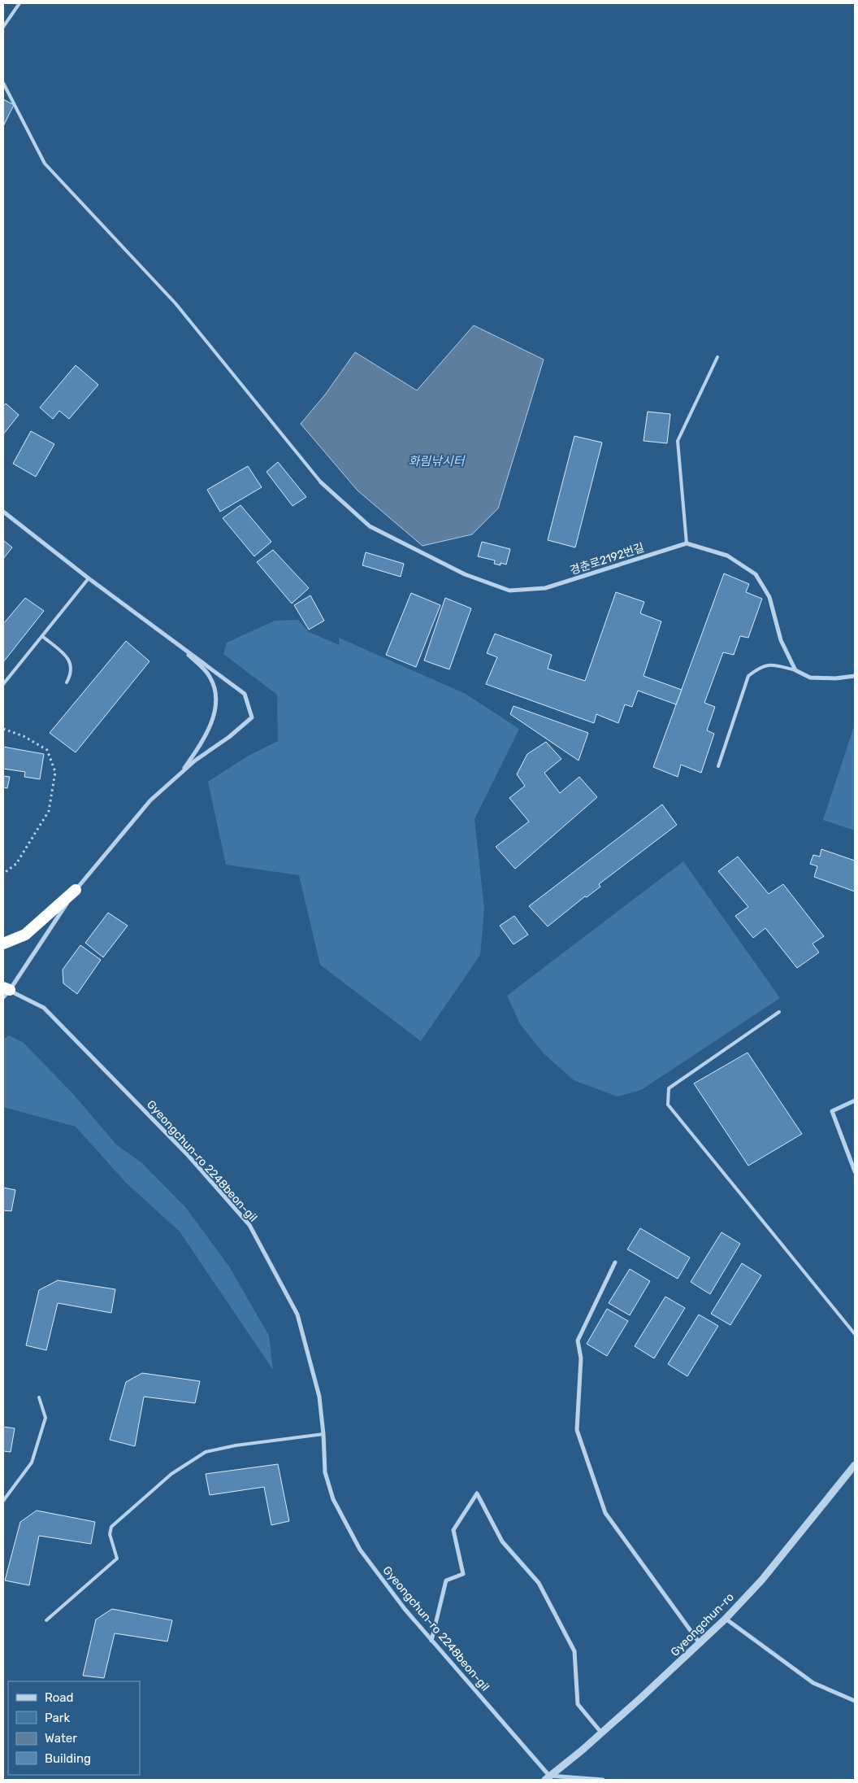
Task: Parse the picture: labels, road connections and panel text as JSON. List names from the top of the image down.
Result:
{
  "streets": {
    "street": ["경춘로2192번길", "Gyeongchun-ro 2248beon-gil", "Gyeongchun-ro"]
  },
  "crossings": [
    ["Gyeongchun-ro 2248beon-gil", "Gyeongchun-ro"]
  ],
  "water": ["화림낚시터"],
  "legend": [
    "Road",
    "Park",
    "Water",
    "Building"
  ]
}
